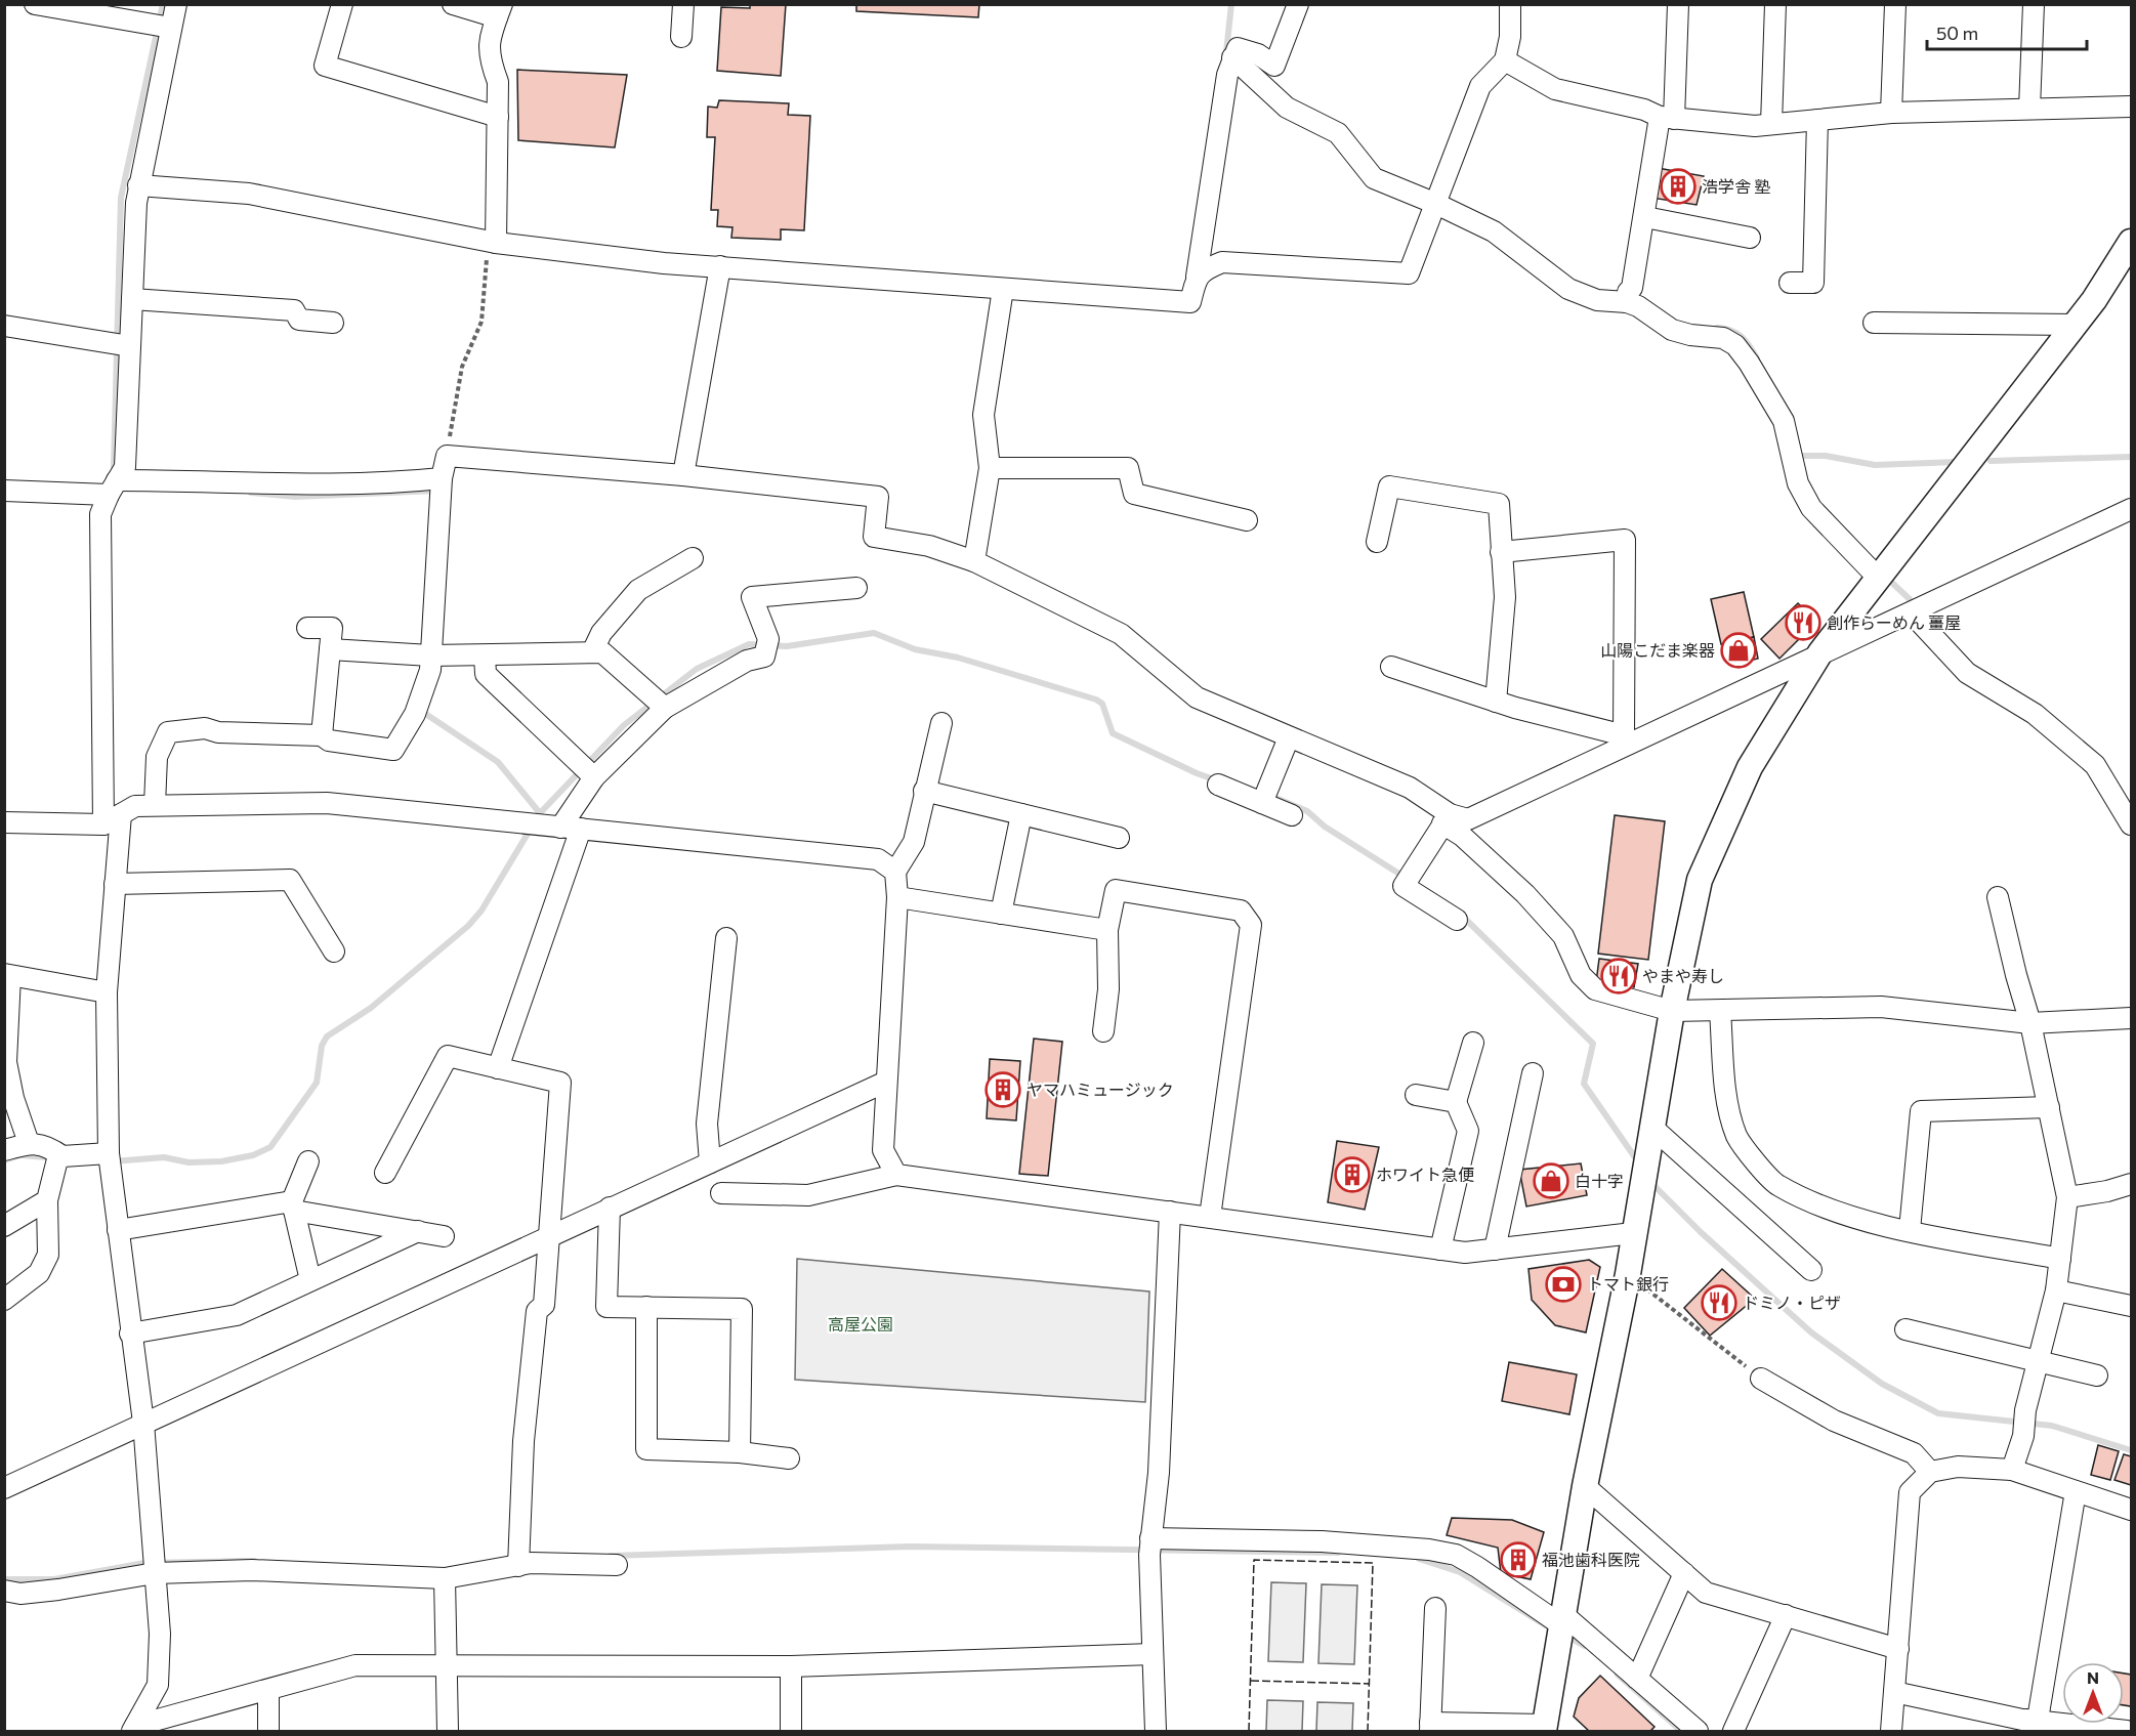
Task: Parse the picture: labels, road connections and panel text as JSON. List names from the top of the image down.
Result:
{
  "parks": ["高屋公園"],
  "places": {
    "building": [
      "浩学舎 塾",
      "ヤマハミュージック",
      "ホワイト急便",
      "福池歯科医院"
    ],
    "restaurant": ["創作らーめん 薑屋", "やまや寿し", "ドミノ・ピザ"],
    "shop": ["山陽こだま楽器", "白十字"],
    "bank": ["トマト銀行"]
  },
  "scale_bar": "50 m",
  "north": "top"
}
